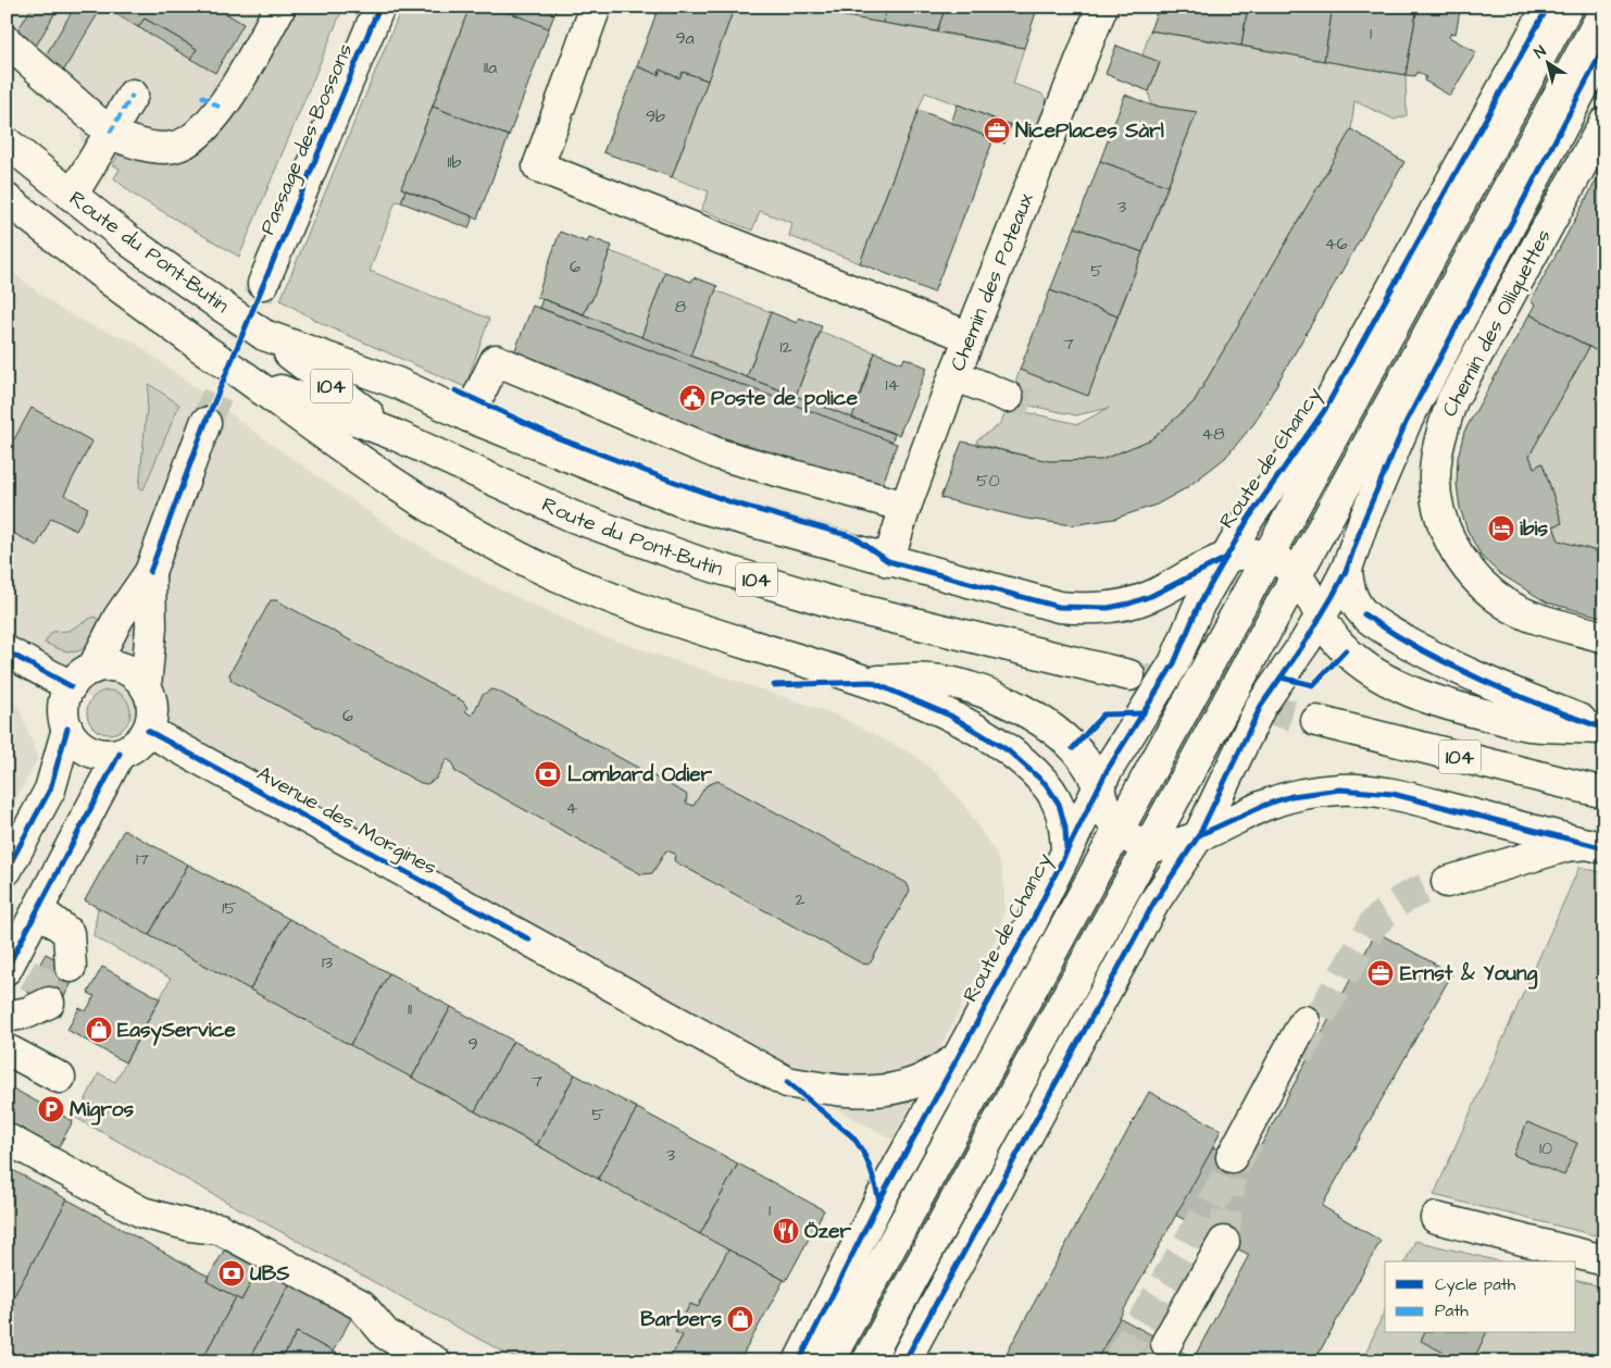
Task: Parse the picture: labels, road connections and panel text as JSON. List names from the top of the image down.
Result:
{
  "streets": {
    "main road": [
      "Passage des Bossons",
      "Route du Pont-Butin",
      "Chemin des Poteaux",
      "Chemin des Olliquettes",
      "104",
      "Route de Chancy",
      "Avenue des Morgines"
    ]
  },
  "crossings": [
    ["Route de Chancy", "Avenue des Morgines"]
  ],
  "places": {
    "office": ["NicePlaces Sàrl", "Ernst & Young"],
    "public building": ["Poste de police"],
    "hotel": ["ibis"],
    "bank": ["Lombard Odier", "UBS"],
    "shop": ["EasyService", "Barbers"],
    "parking": ["Migros"],
    "restaurant": ["Özer"]
  },
  "house_numbers": [
    "1",
    "9a",
    "11a",
    "9b",
    "11b",
    "3",
    "46",
    "6",
    "5",
    "8",
    "7",
    "12",
    "14",
    "48",
    "50",
    "6",
    "4",
    "17",
    "2",
    "15",
    "13",
    "11",
    "9",
    "7",
    "5",
    "10",
    "3",
    "1"
  ],
  "legend": ["Cycle path", "Path"],
  "north": "top left"
}
